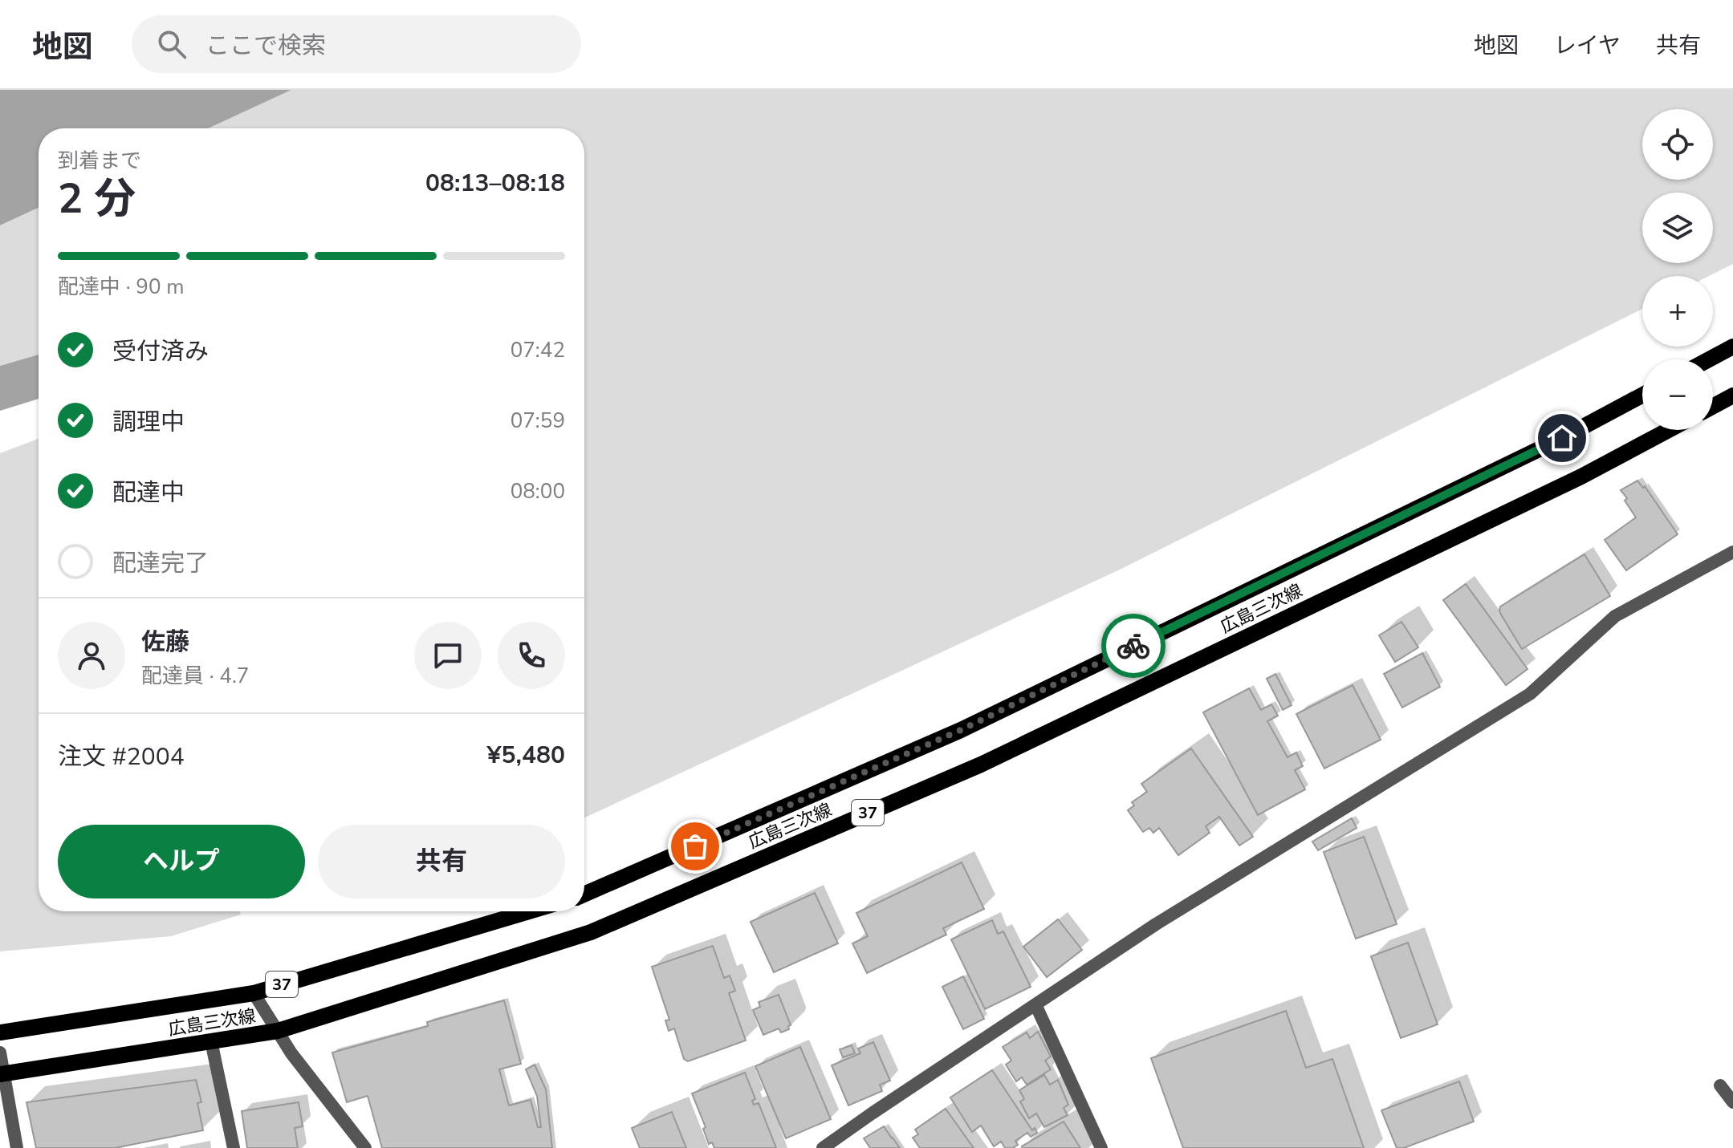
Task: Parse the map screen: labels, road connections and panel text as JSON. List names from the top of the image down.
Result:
{
  "streets": {
    "main road": ["広島三次線", "37"]
  },
  "page": {
    "header": "地図",
    "search": "ここで検索",
    "nav": ["地図", "レイヤ", "共有"],
    "map_buttons": ["+", "−"],
    "heading": ["2 分", "到着まで", "08:13–08:18"],
    "panel": [
      "佐藤",
      "配達員 · 4.7",
      "注文 #2004",
      "¥5,480"
    ],
    "bar": "配達中 · 90 m",
    "list": [
      ["受付済み", "07:42"],
      ["調理中", "07:59"],
      ["配達中", "08:00"],
      "配達完了"
    ],
    "buttons": ["ヘルプ", "共有"]
  }
}
